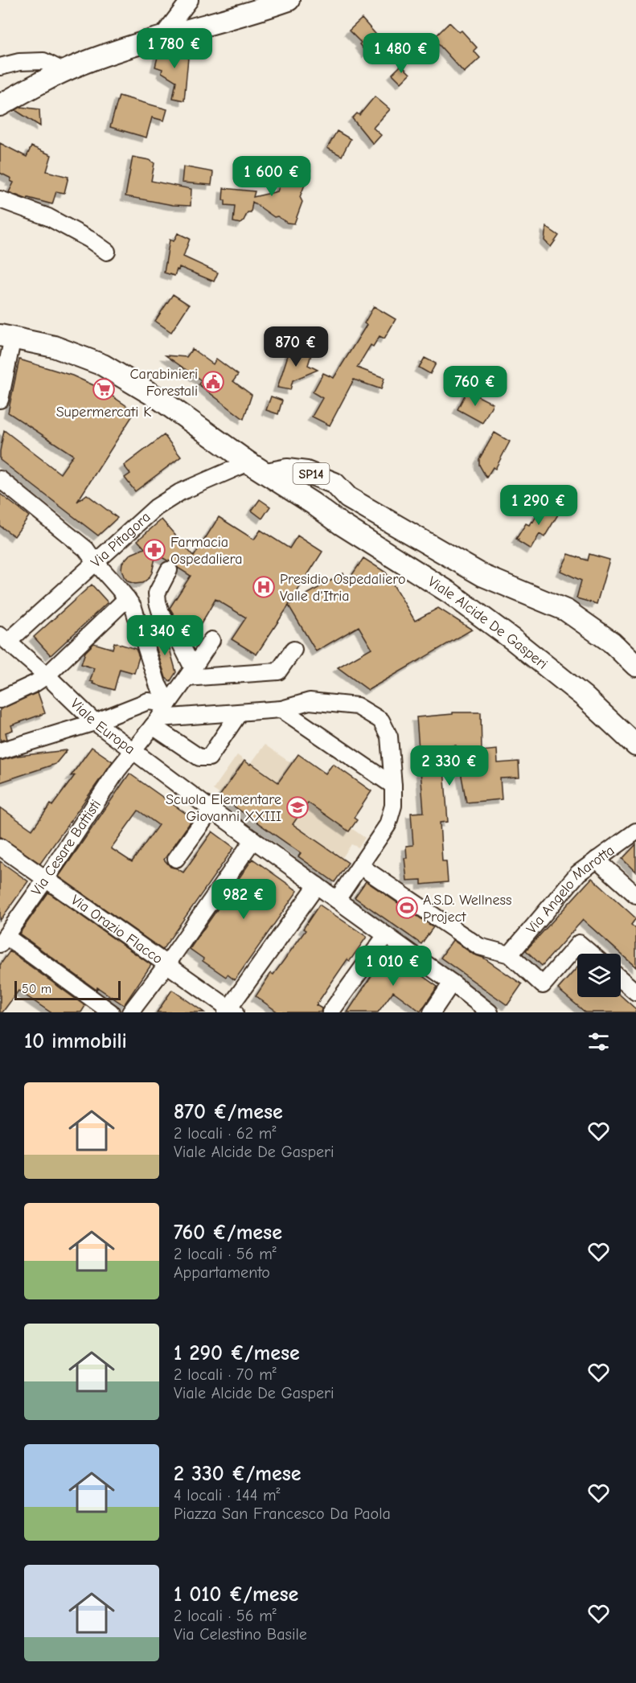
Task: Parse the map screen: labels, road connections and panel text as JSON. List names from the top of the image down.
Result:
{
  "streets": {
    "main road": ["SP14", "Viale Alcide De Gasperi"],
    "street": [
      "Via Pitagora",
      "Viale Europa",
      "Via Cesare Battisti",
      "Via Angelo Marotta",
      "Via Orazio Flacco"
    ]
  },
  "crossings": [
    ["SP14", "Viale Alcide De Gasperi"],
    ["Via Pitagora", "Viale Alcide De Gasperi"],
    ["Via Pitagora", "Viale Europa"],
    ["Viale Europa", "Via Cesare Battisti"],
    ["Via Cesare Battisti", "Via Orazio Flacco"]
  ],
  "places": {
    "public building": ["Carabinieri Forestali"],
    "supermarket": ["Supermercati K"],
    "pharmacy": ["Farmacia Ospedaliera"],
    "hospital": ["Presidio Ospedaliero Valle d'Itria"],
    "school or university": ["Scuola Elementare Giovanni XXIII"],
    "sports": ["A.S.D. Wellness Project"]
  },
  "scale_bar": "50 m",
  "page": {
    "price": [
      "1 780 €",
      "1 480 €",
      "1 600 €",
      "870 €",
      "760 €",
      "1 290 €",
      "1 340 €",
      "2 330 €",
      "982 €",
      "1 010 €"
    ],
    "scale": "50 m",
    "heading": "10 immobili",
    "list": [
      {
        "name": "870 €/mese",
        "note": "2 locali · 62 m² · Viale Alcide De Gasperi"
      },
      {
        "name": "760 €/mese",
        "note": "2 locali · 56 m² · Appartamento"
      },
      {
        "name": "1 290 €/mese",
        "note": "2 locali · 70 m² · Viale Alcide De Gasperi"
      },
      {
        "name": "2 330 €/mese",
        "note": "4 locali · 144 m² · Piazza San Francesco Da Paola"
      },
      {
        "name": "1 010 €/mese",
        "note": "2 locali · 56 m² · Via Celestino Basile"
      }
    ]
  }
}
